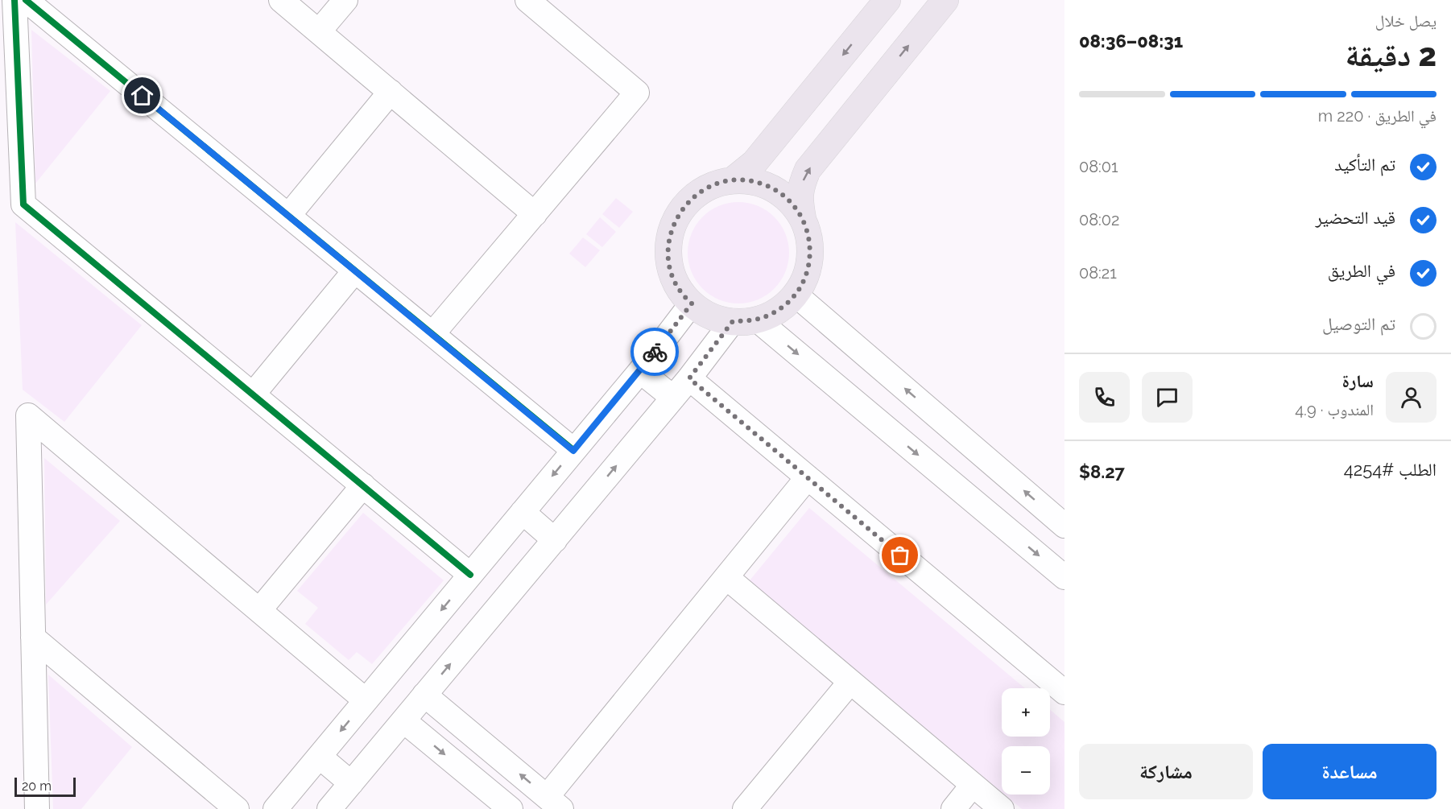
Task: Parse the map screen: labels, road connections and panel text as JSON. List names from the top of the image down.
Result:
{
  "scale_bar": "20 m",
  "page": {
    "heading": ["2 دقيقة", "يصل خلال", "08:31–08:36"],
    "panel": [
      "سارة",
      "المندوب · 4.9",
      "الطلب #4254",
      "$8.27"
    ],
    "bar": "في الطريق · 220 m",
    "list": [
      ["تم التأكيد", "08:01"],
      ["قيد التحضير", "08:02"],
      ["في الطريق", "08:21"],
      "تم التوصيل"
    ],
    "map_buttons": ["+", "−"],
    "buttons": ["مساعدة", "مشاركة"],
    "scale": "20 m"
  }
}
